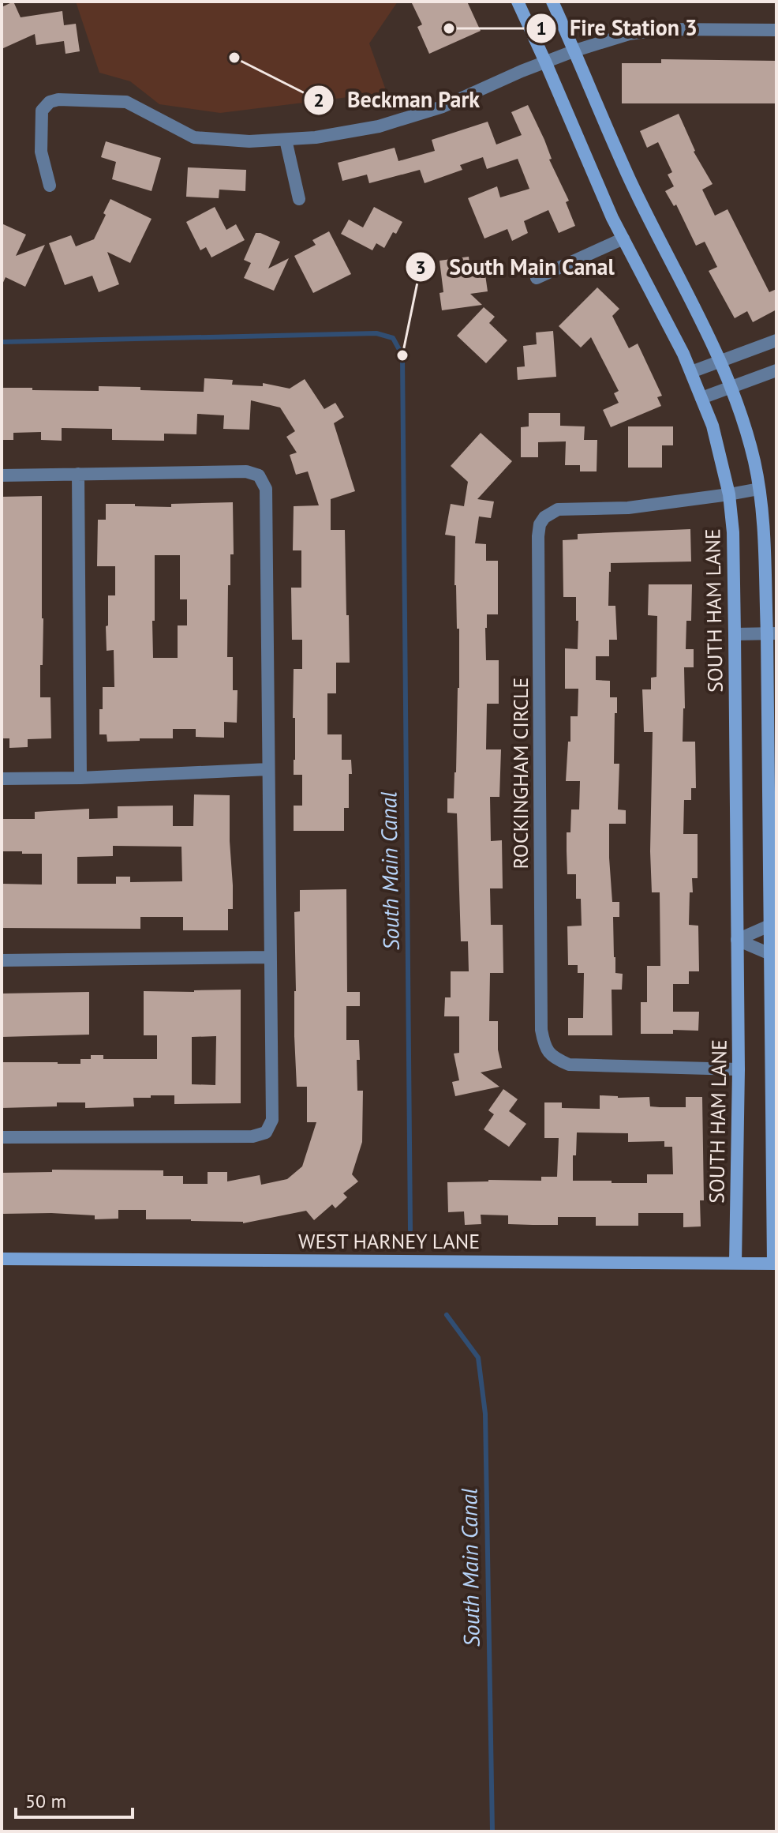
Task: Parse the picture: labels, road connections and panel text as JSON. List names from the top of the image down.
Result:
{
  "streets": {
    "main road": ["SOUTH HAM LANE", "WEST HARNEY LANE"],
    "street": ["ROCKINGHAM CIRCLE"]
  },
  "crossings": [
    ["SOUTH HAM LANE", "ROCKINGHAM CIRCLE"],
    ["SOUTH HAM LANE", "WEST HARNEY LANE"]
  ],
  "water": ["South Main Canal"],
  "places": ["Fire Station 3", "Beckman Park", "South Main Canal"],
  "scale_bar": "50 m"
}
